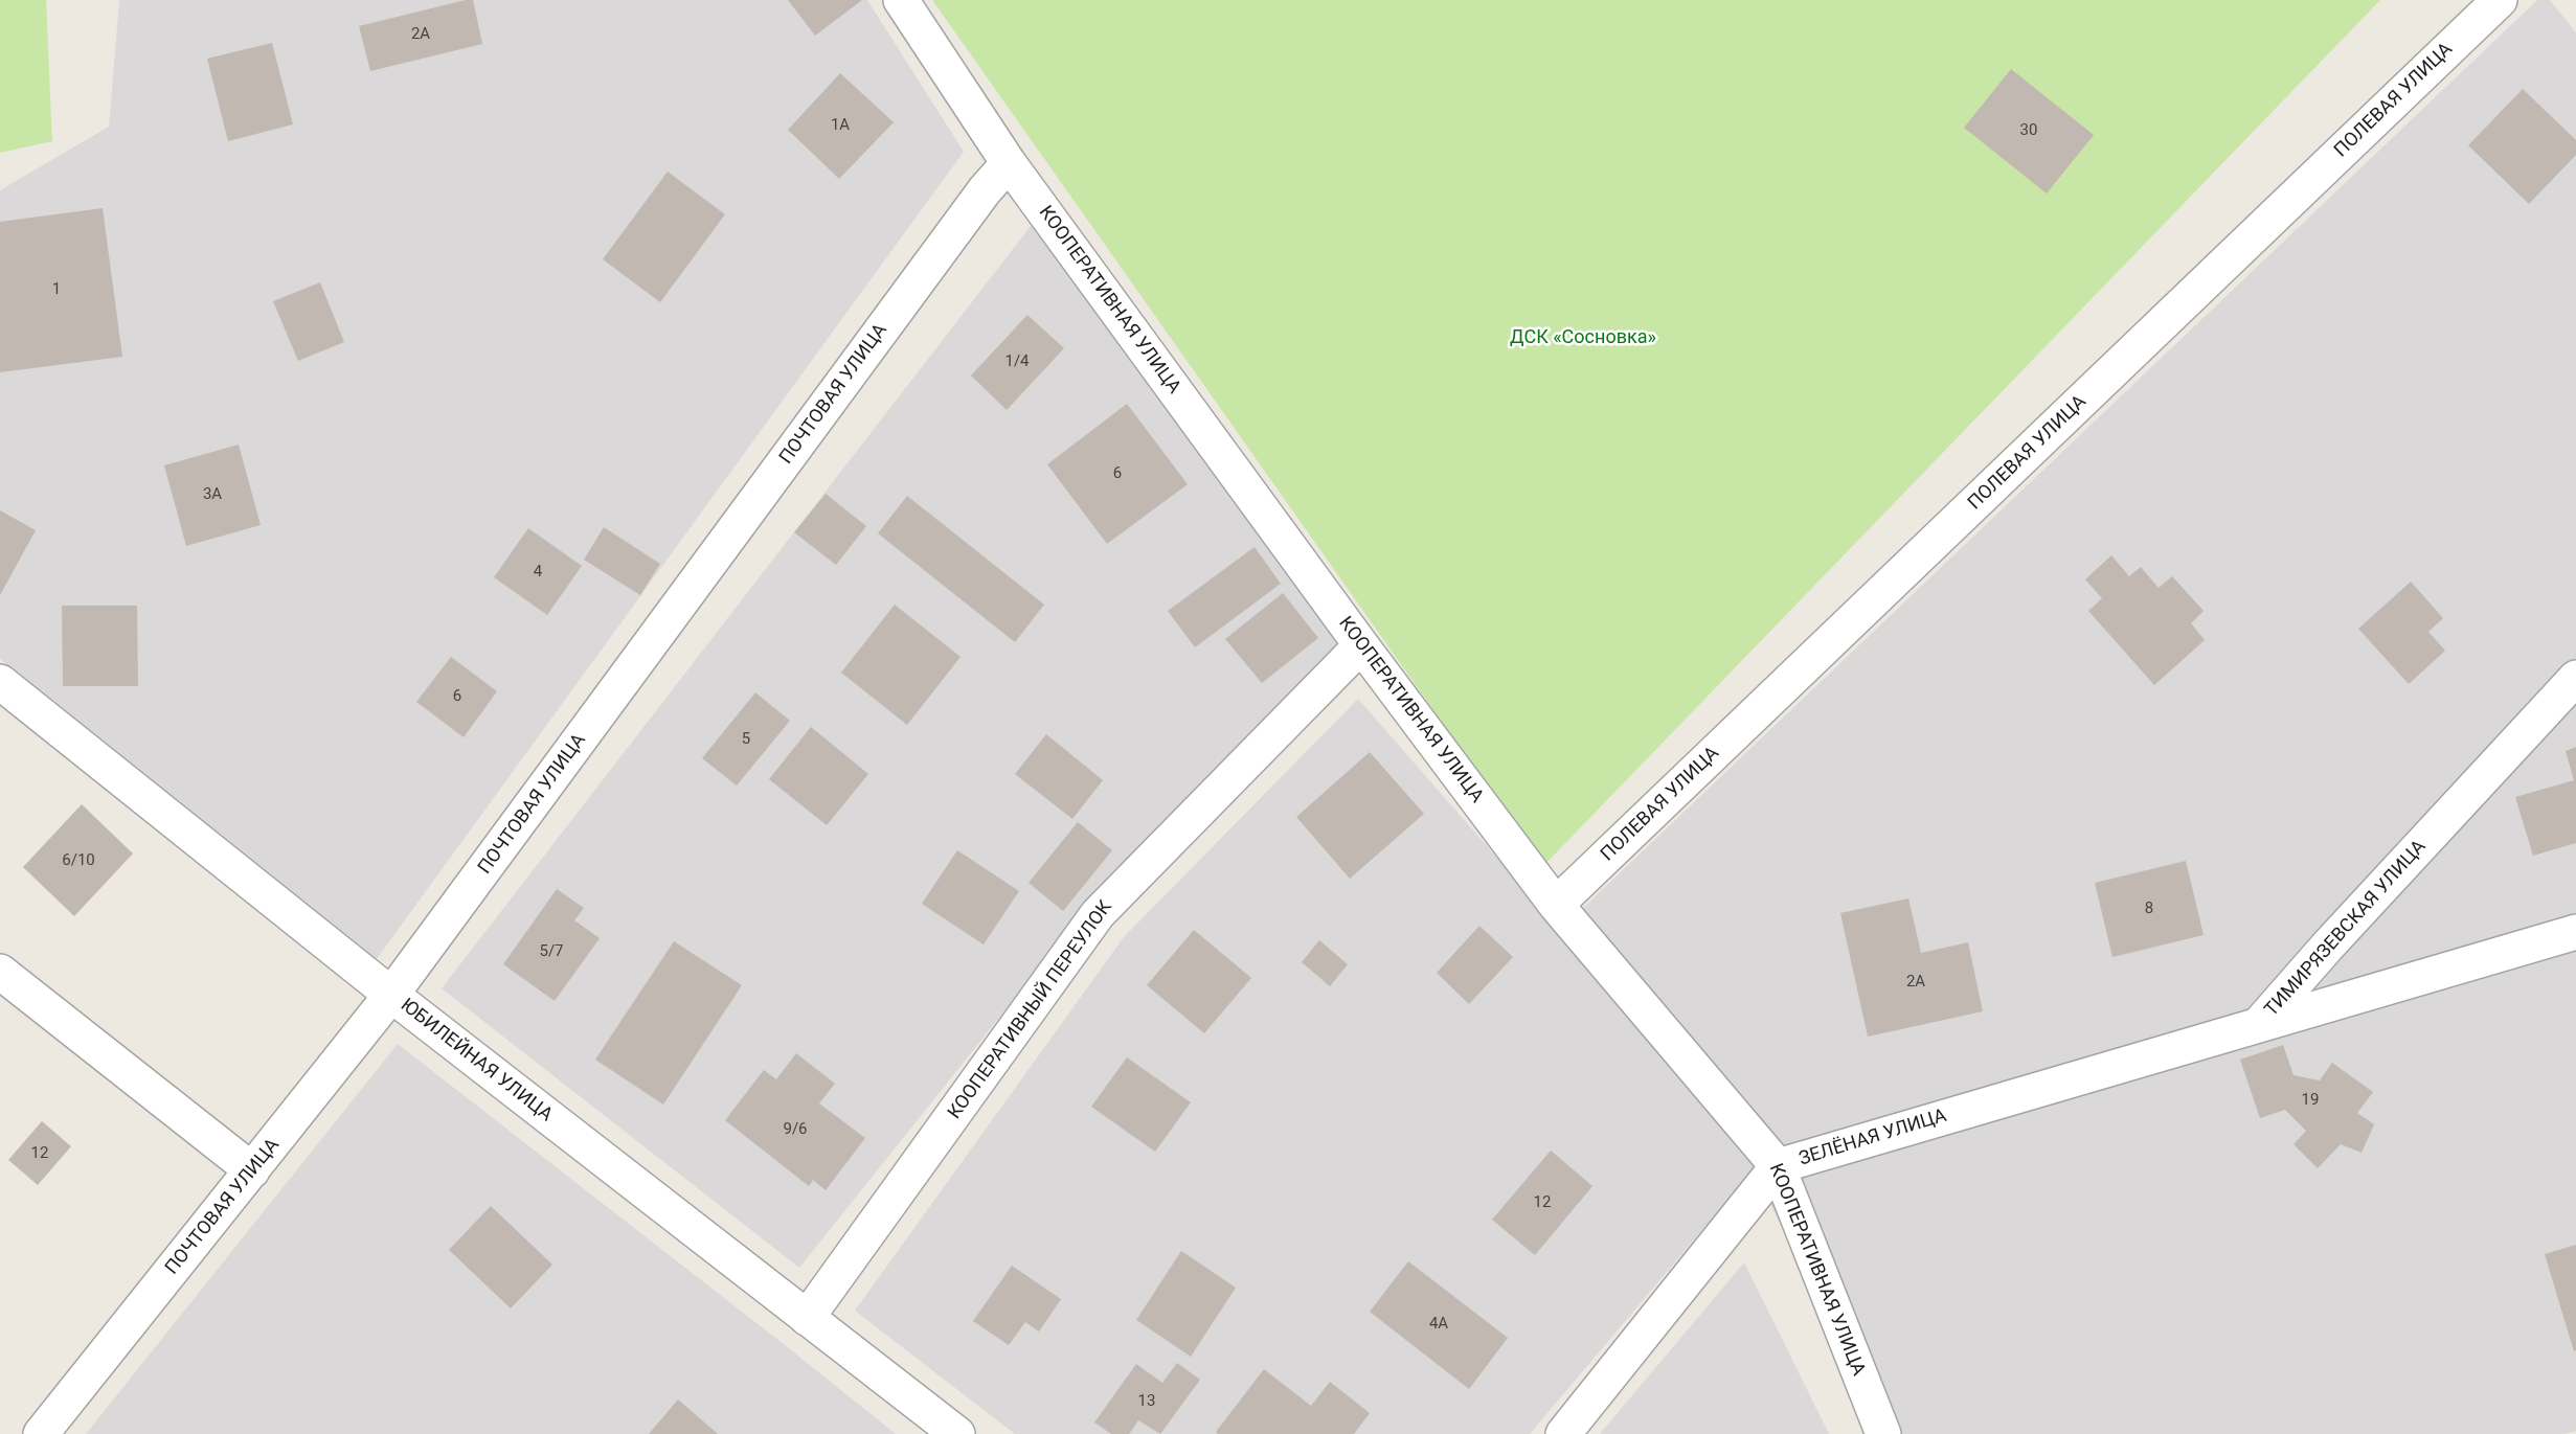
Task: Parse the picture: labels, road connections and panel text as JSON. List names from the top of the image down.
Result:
{
  "streets": {
    "street": [
      "ПОЛЕВАЯ УЛИЦА",
      "КООПЕРАТИВНАЯ УЛИЦА",
      "ПОЧТОВАЯ УЛИЦА",
      "ТИМИРЯЗЕВСКАЯ УЛИЦА",
      "КООПЕРАТИВНЫЙ ПЕРЕУЛОК",
      "ЮБИЛЕЙНАЯ УЛИЦА",
      "ЗЕЛЁНАЯ УЛИЦА"
    ]
  },
  "crossings": [
    ["ПОЛЕВАЯ УЛИЦА", "КООПЕРАТИВНАЯ УЛИЦА"],
    ["КООПЕРАТИВНАЯ УЛИЦА", "ПОЧТОВАЯ УЛИЦА"],
    ["КООПЕРАТИВНАЯ УЛИЦА", "КООПЕРАТИВНЫЙ ПЕРЕУЛОК"],
    ["КООПЕРАТИВНАЯ УЛИЦА", "ЗЕЛЁНАЯ УЛИЦА"],
    ["ПОЧТОВАЯ УЛИЦА", "ЮБИЛЕЙНАЯ УЛИЦА"],
    ["ТИМИРЯЗЕВСКАЯ УЛИЦА", "ЗЕЛЁНАЯ УЛИЦА"],
    ["КООПЕРАТИВНЫЙ ПЕРЕУЛОК", "ЮБИЛЕЙНАЯ УЛИЦА"]
  ],
  "parks": ["ДСК «Сосновка»"],
  "house_numbers": [
    "2А",
    "1А",
    "30",
    "1",
    "1/4",
    "6",
    "3А",
    "4",
    "6",
    "5",
    "6/10",
    "8",
    "5/7",
    "2А",
    "19",
    "9/6",
    "12",
    "12",
    "4А",
    "13"
  ]
}
